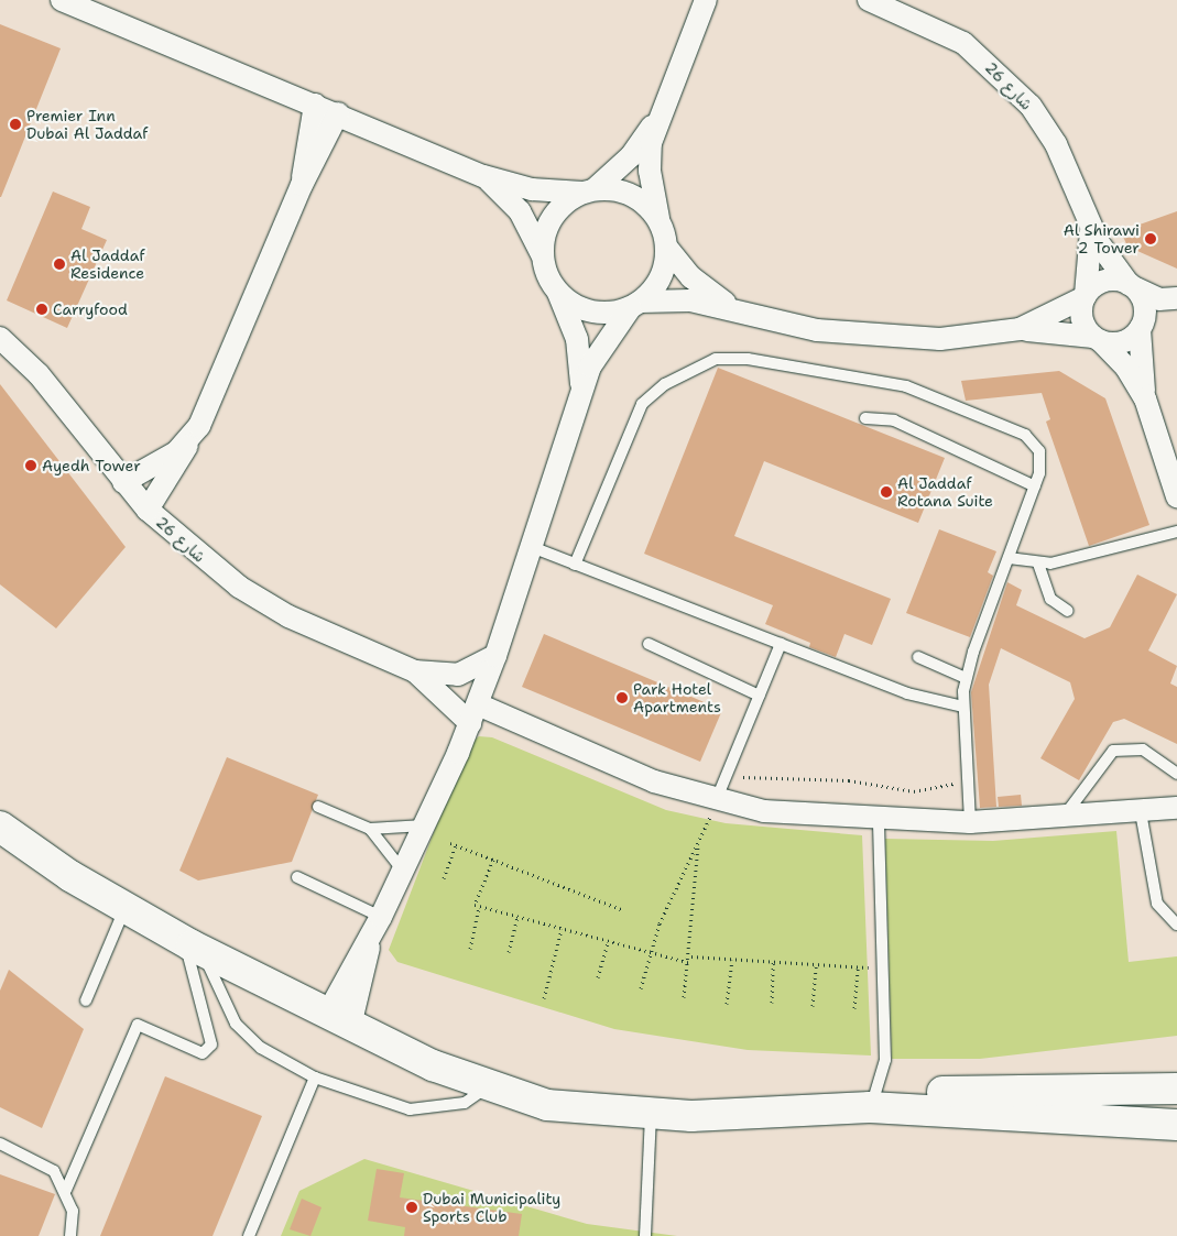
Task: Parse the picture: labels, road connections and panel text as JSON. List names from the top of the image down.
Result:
{
  "streets": {
    "street": ["شارع 26"]
  },
  "places": [
    "Premier Inn Dubai Al Jaddaf",
    "Al Shirawi 2 Tower",
    "Al Jaddaf Residence",
    "Carryfood",
    "Ayedh Tower",
    "Al Jaddaf Rotana Suite",
    "Park Hotel Apartments",
    "Dubai Municipality Sports Club"
  ]
}
